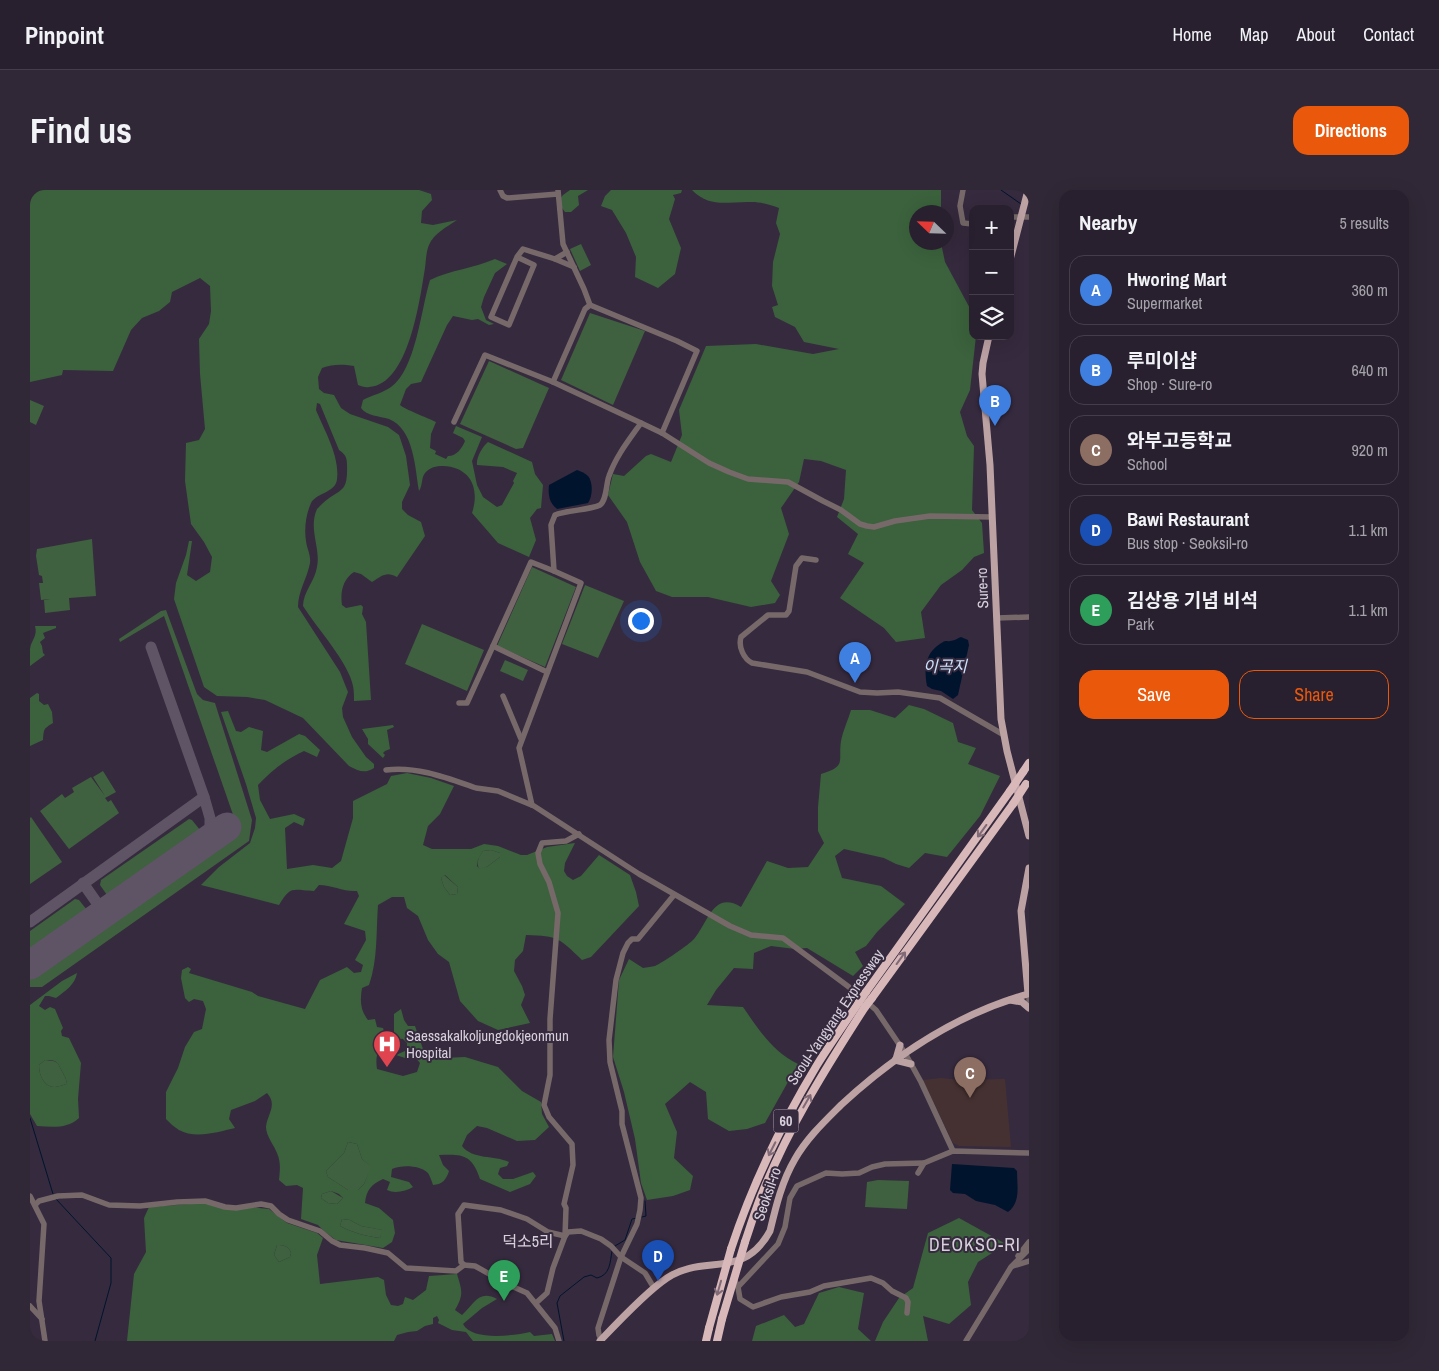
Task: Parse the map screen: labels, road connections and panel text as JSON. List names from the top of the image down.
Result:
{
  "streets": {
    "highway": ["Seoul-Yangyang Expressway", "60"],
    "main road": ["Sure-ro", "Seoksil-ro"]
  },
  "districts": ["덕소5리", "DEOKSO-RI"],
  "water": ["이곡지"],
  "places": {
    "hospital": ["Saessakalkoljungdokjeonmun Hospital"]
  },
  "north": "top left",
  "page": {
    "header": "Pinpoint",
    "nav": [
      "Home",
      "Map",
      "About",
      "Contact"
    ],
    "buttons": [
      "Directions",
      ["Save", "Share"]
    ],
    "title": "Find us",
    "heading": ["Nearby", "5 results"],
    "map_buttons": ["+", "−"],
    "list": [
      {
        "mark": "A",
        "name": "Hworing Mart",
        "note": "Supermarket",
        "value": "360 m"
      },
      {
        "mark": "B",
        "name": "루미이샵",
        "note": "Shop · Sure-ro",
        "value": "640 m"
      },
      {
        "mark": "C",
        "name": "와부고등학교",
        "note": "School",
        "value": "920 m"
      },
      {
        "mark": "D",
        "name": "Bawi Restaurant",
        "note": "Bus stop · Seoksil-ro",
        "value": "1.1 km"
      },
      {
        "mark": "E",
        "name": "김상용 기념 비석",
        "note": "Park",
        "value": "1.1 km"
      }
    ],
    "pins": [
      "B",
      "A",
      "C",
      "D",
      "E"
    ]
  }
}
